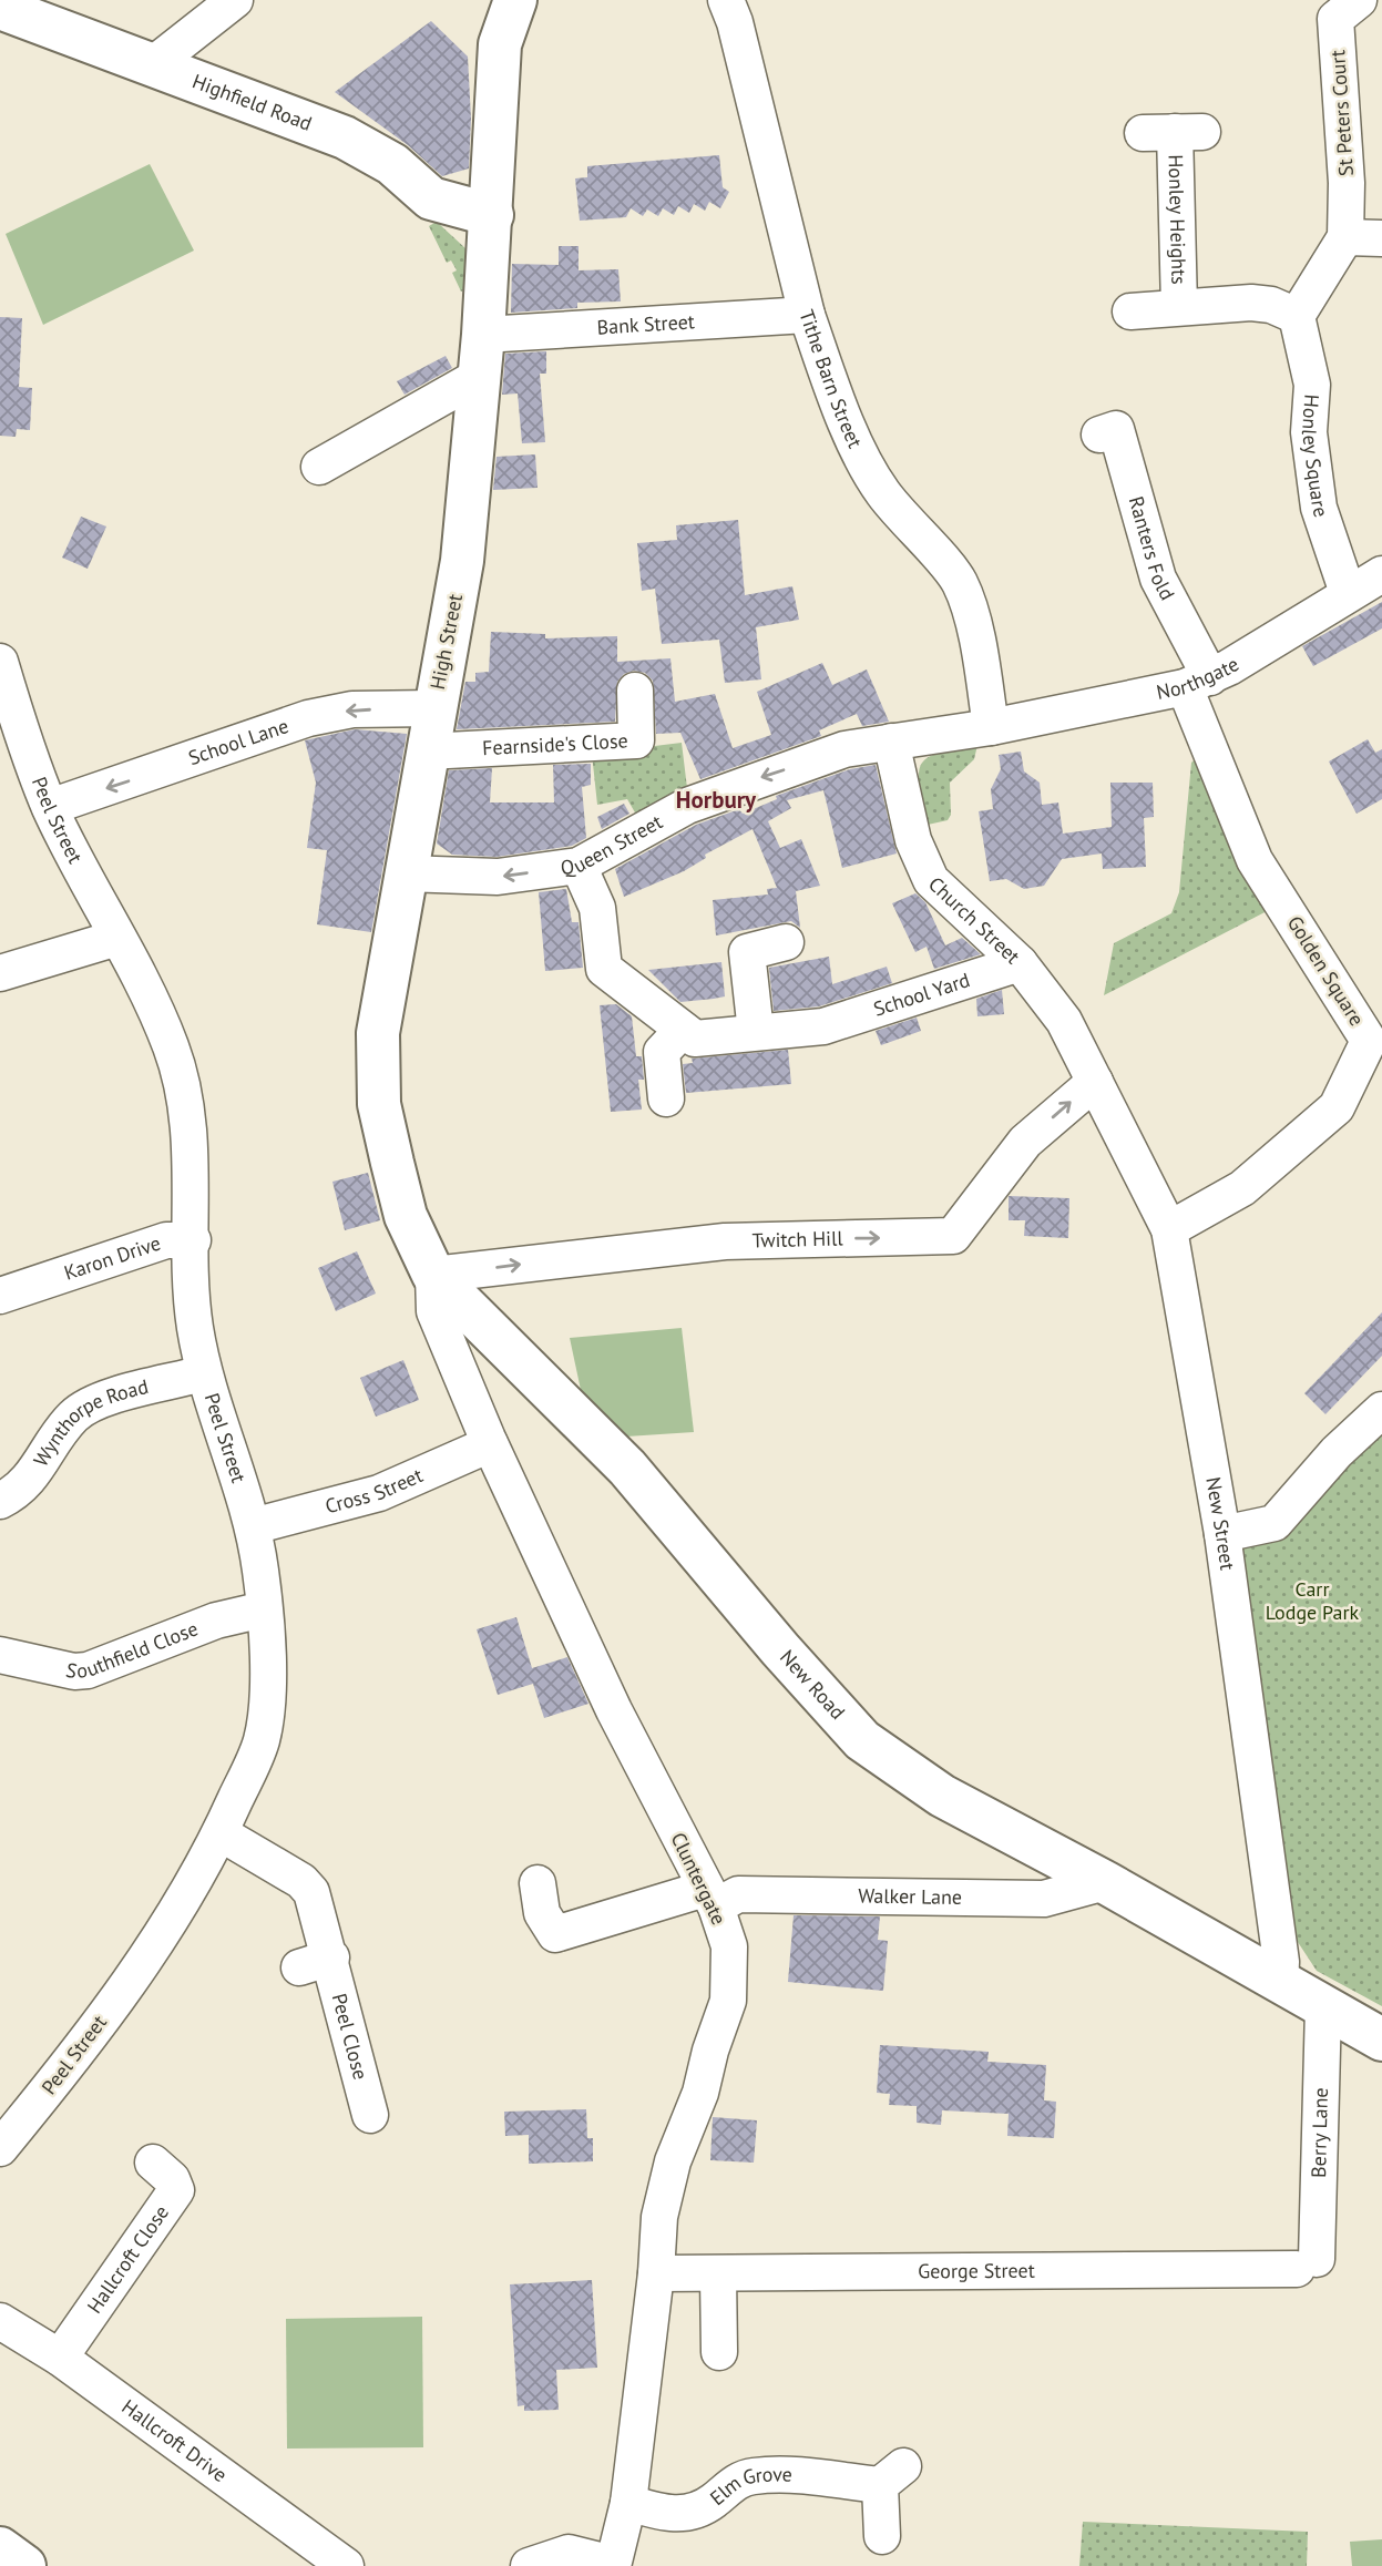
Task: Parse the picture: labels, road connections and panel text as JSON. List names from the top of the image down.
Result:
{
  "streets": {
    "main road": ["Highfield Road", "High Street", "New Road"],
    "street": [
      "St Peters Court",
      "Honley Heights",
      "Bank Street",
      "Tithe Barn Street",
      "Honley Square",
      "Ranters Fold",
      "Northgate",
      "School Lane",
      "Fearnside's Close",
      "Peel Street",
      "Queen Street",
      "Church Street",
      "Golden Square",
      "School Yard",
      "Twitch Hill",
      "Karon Drive",
      "Wynthorpe Road",
      "Cross Street",
      "New Street",
      "Southfield Close",
      "Cluntergate",
      "Walker Lane",
      "Peel Close",
      "Berry Lane",
      "Hallcroft Close",
      "George Street",
      "Hallcroft Drive",
      "Elm Grove"
    ]
  },
  "crossings": [
    ["Highfield Road", "High Street"],
    ["Honley Heights", "Honley Square"],
    ["Bank Street", "Tithe Barn Street"],
    ["Bank Street", "High Street"],
    ["Tithe Barn Street", "Northgate"],
    ["Tithe Barn Street", "Queen Street"],
    ["Honley Square", "Northgate"],
    ["Ranters Fold", "Northgate"],
    ["Ranters Fold", "Golden Square"],
    ["High Street", "School Lane"],
    ["High Street", "Fearnside's Close"],
    ["High Street", "Queen Street"],
    ["High Street", "Twitch Hill"],
    ["High Street", "New Road"],
    ["High Street", "Cluntergate"],
    ["Northgate", "Queen Street"],
    ["Northgate", "Golden Square"],
    ["School Lane", "Peel Street"],
    ["Peel Street", "Karon Drive"],
    ["Peel Street", "Wynthorpe Road"],
    ["Peel Street", "Cross Street"],
    ["Peel Street", "Southfield Close"],
    ["Peel Street", "Peel Close"],
    ["Queen Street", "Church Street"],
    ["Church Street", "School Yard"],
    ["Church Street", "Twitch Hill"],
    ["Church Street", "New Street"],
    ["Golden Square", "New Street"],
    ["Twitch Hill", "New Street"],
    ["Twitch Hill", "New Road"],
    ["Twitch Hill", "Cluntergate"],
    ["Cross Street", "Cluntergate"],
    ["New Street", "New Road"],
    ["New Road", "Cluntergate"],
    ["New Road", "Walker Lane"],
    ["New Road", "Berry Lane"],
    ["Cluntergate", "Walker Lane"],
    ["Cluntergate", "George Street"],
    ["Cluntergate", "Elm Grove"],
    ["Berry Lane", "George Street"],
    ["Hallcroft Close", "Hallcroft Drive"]
  ],
  "one_way": ["Queen Street", "Twitch Hill"],
  "districts": ["Horbury"],
  "parks": ["Carr Lodge Park"]
}
